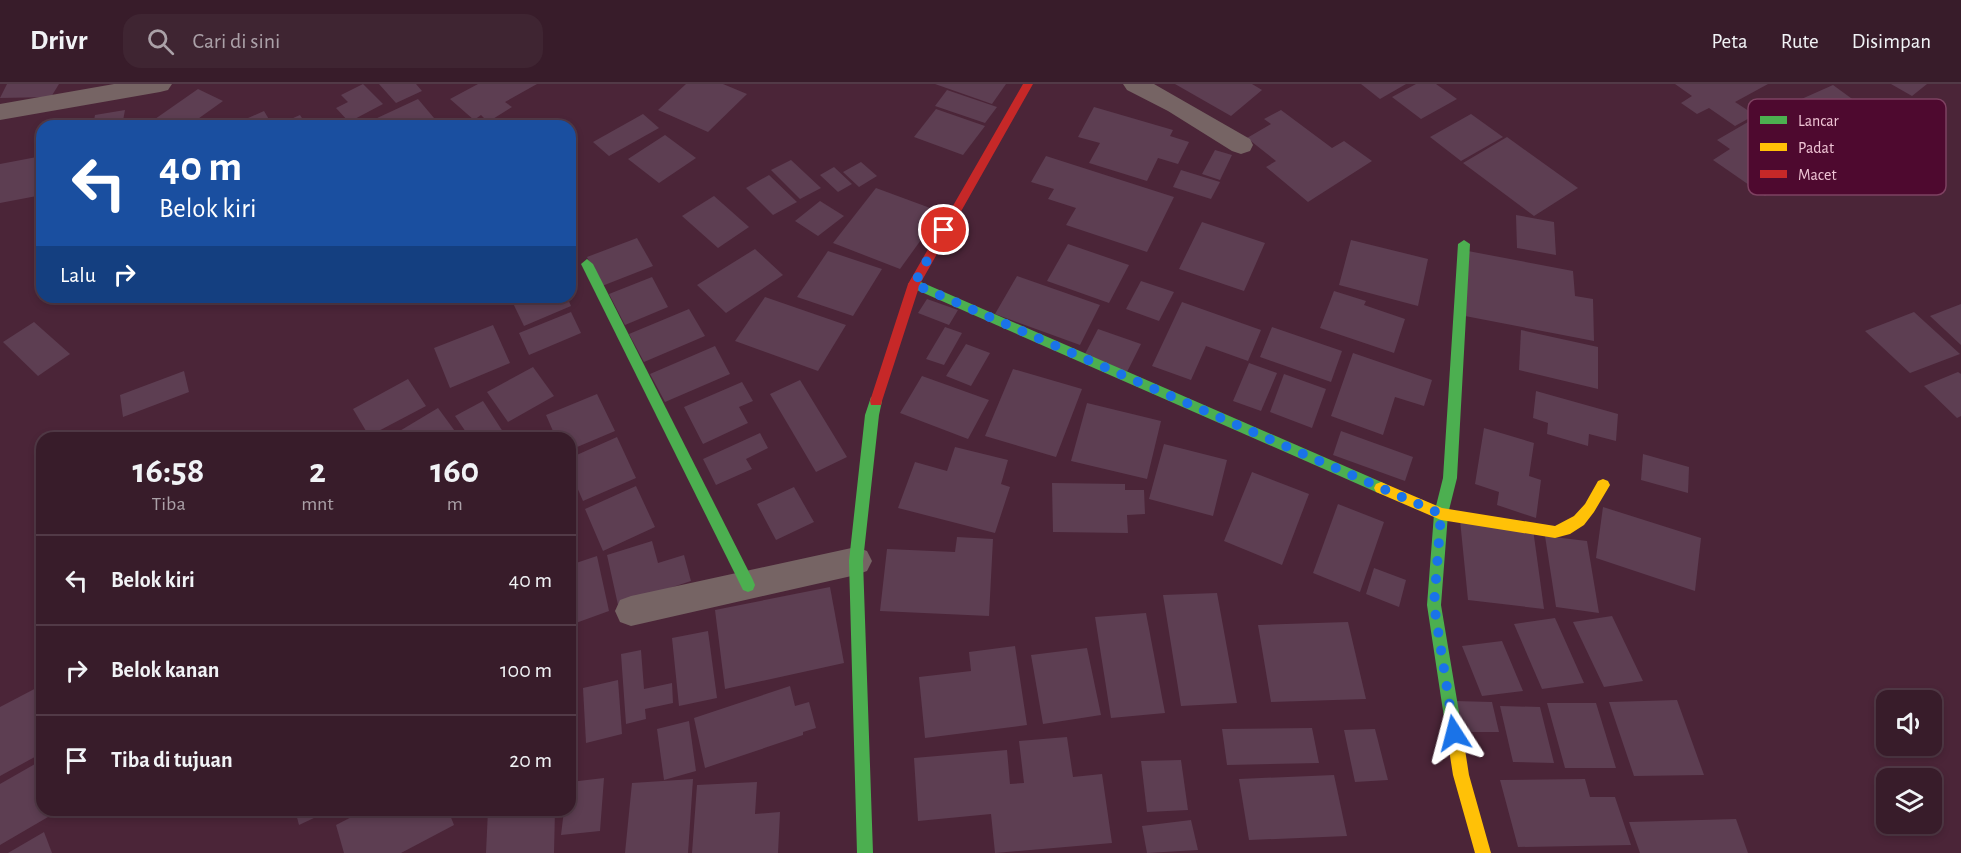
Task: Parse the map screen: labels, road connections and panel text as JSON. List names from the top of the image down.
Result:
{
  "legend": ["Lancar", "Padat", "Macet"],
  "page": {
    "header": "Drivr",
    "search": "Cari di sini",
    "nav": ["Peta", "Rute", "Disimpan"],
    "turn": ["40 m", "Belok kiri"],
    "then": "Lalu",
    "eta": [
      "16:58",
      "Tiba",
      "2",
      "mnt",
      "160",
      "m"
    ],
    "list": [
      {
        "name": "Belok kiri",
        "value": "40 m"
      },
      {
        "name": "Belok kanan",
        "value": "100 m"
      },
      {
        "name": "Tiba di tujuan",
        "value": "20 m"
      }
    ]
  }
}
